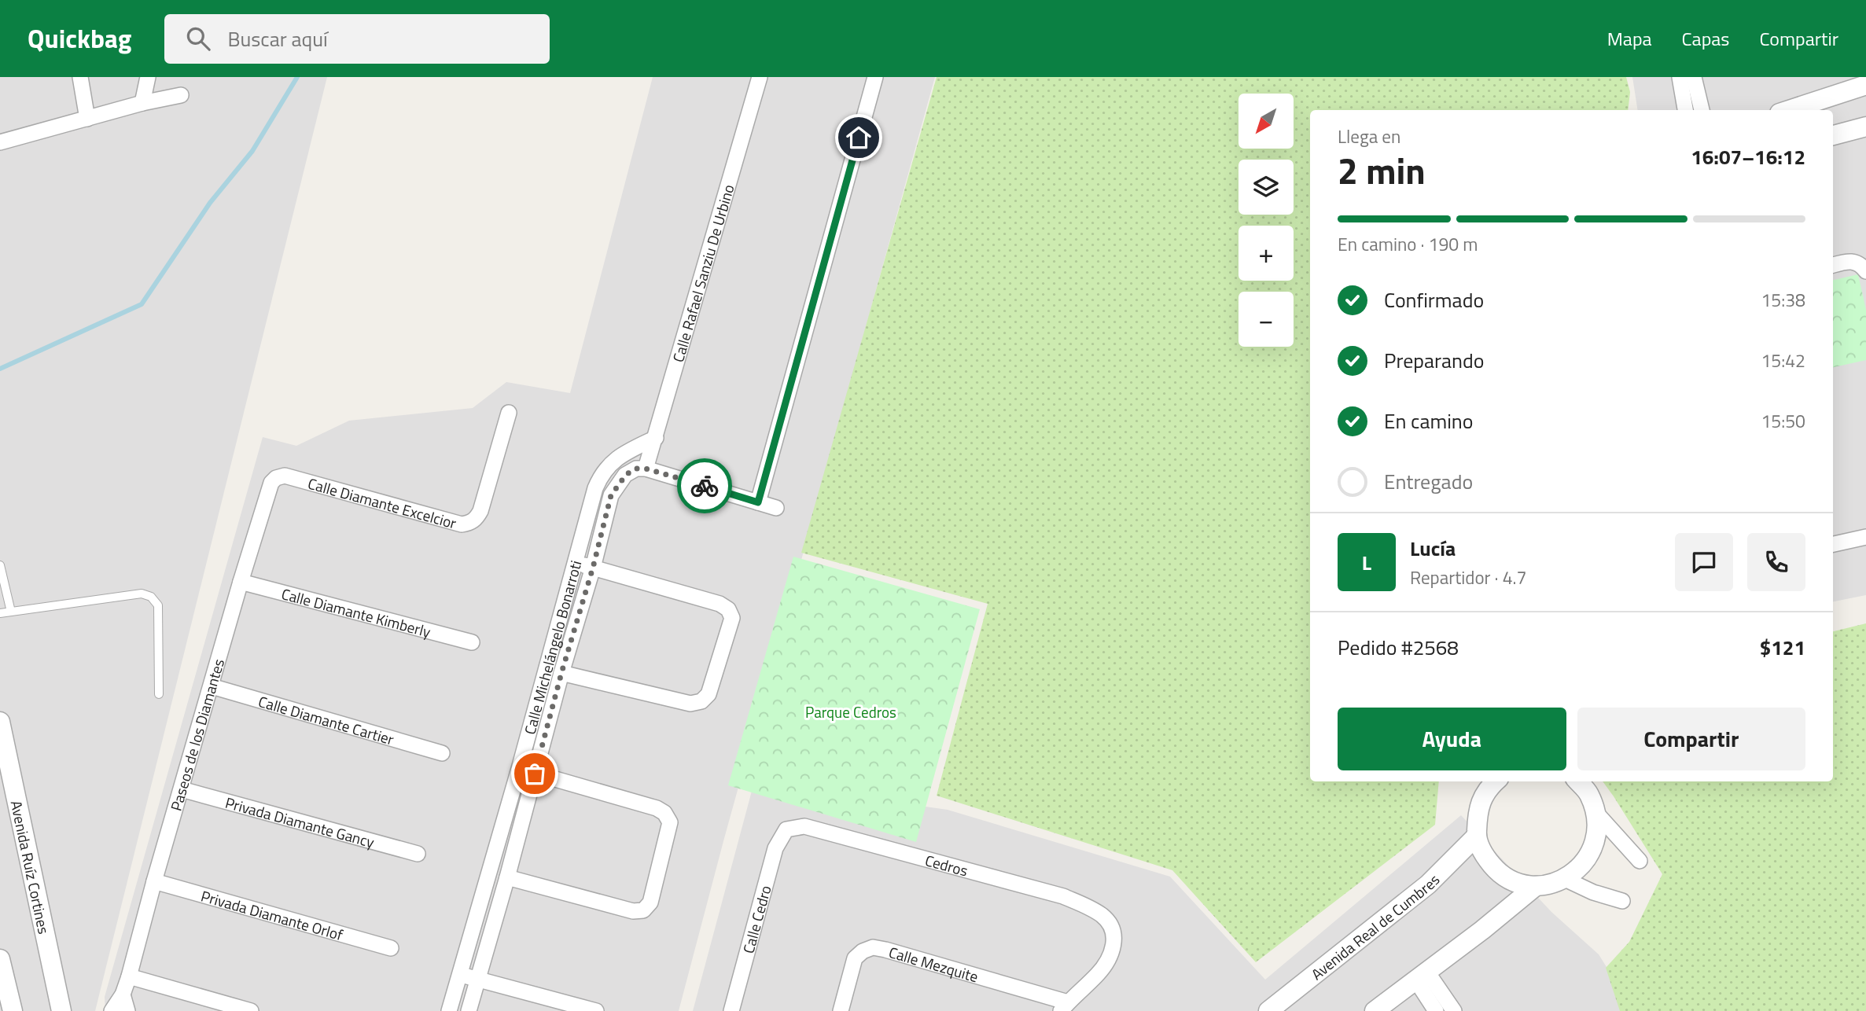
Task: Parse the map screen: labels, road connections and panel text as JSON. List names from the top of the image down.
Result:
{
  "streets": {
    "street": [
      "Calle Rafael Sanziu De Urbino",
      "Calle Diamante Excelcior",
      "Calle Diamante Kimberly",
      "Calle Michelángelo Bonarroti",
      "Calle Diamante Cartier",
      "Paseos de los Diamantes",
      "Privada Diamante Gancy",
      "Cedros",
      "Avenida Ruíz Cortines",
      "Privada Diamante Orlof",
      "Calle Cedro",
      "Avenida Real de Cumbres",
      "Calle Mezquite"
    ]
  },
  "crossings": [
    ["Calle Rafael Sanziu De Urbino", "Calle Michelángelo Bonarroti"],
    ["Calle Diamante Excelcior", "Paseos de los Diamantes"],
    ["Calle Diamante Kimberly", "Paseos de los Diamantes"],
    ["Calle Diamante Cartier", "Paseos de los Diamantes"],
    ["Paseos de los Diamantes", "Privada Diamante Gancy"],
    ["Paseos de los Diamantes", "Privada Diamante Orlof"],
    ["Cedros", "Calle Cedro"],
    ["Cedros", "Calle Mezquite"]
  ],
  "parks": ["Parque Cedros"],
  "north": "bottom left",
  "page": {
    "header": "Quickbag",
    "search": "Buscar aquí",
    "nav": ["Mapa", "Capas", "Compartir"],
    "map_buttons": ["+", "−"],
    "heading": ["2 min", "Llega en", "16:07–16:12"],
    "panel": [
      "Lucía",
      "Repartidor · 4.7",
      "Pedido #2568",
      "$121"
    ],
    "bar": "En camino · 190 m",
    "list": [
      ["Confirmado", "15:38"],
      ["Preparando", "15:42"],
      ["En camino", "15:50"],
      "Entregado"
    ],
    "round": "L",
    "buttons": ["Ayuda", "Compartir"]
  }
}
